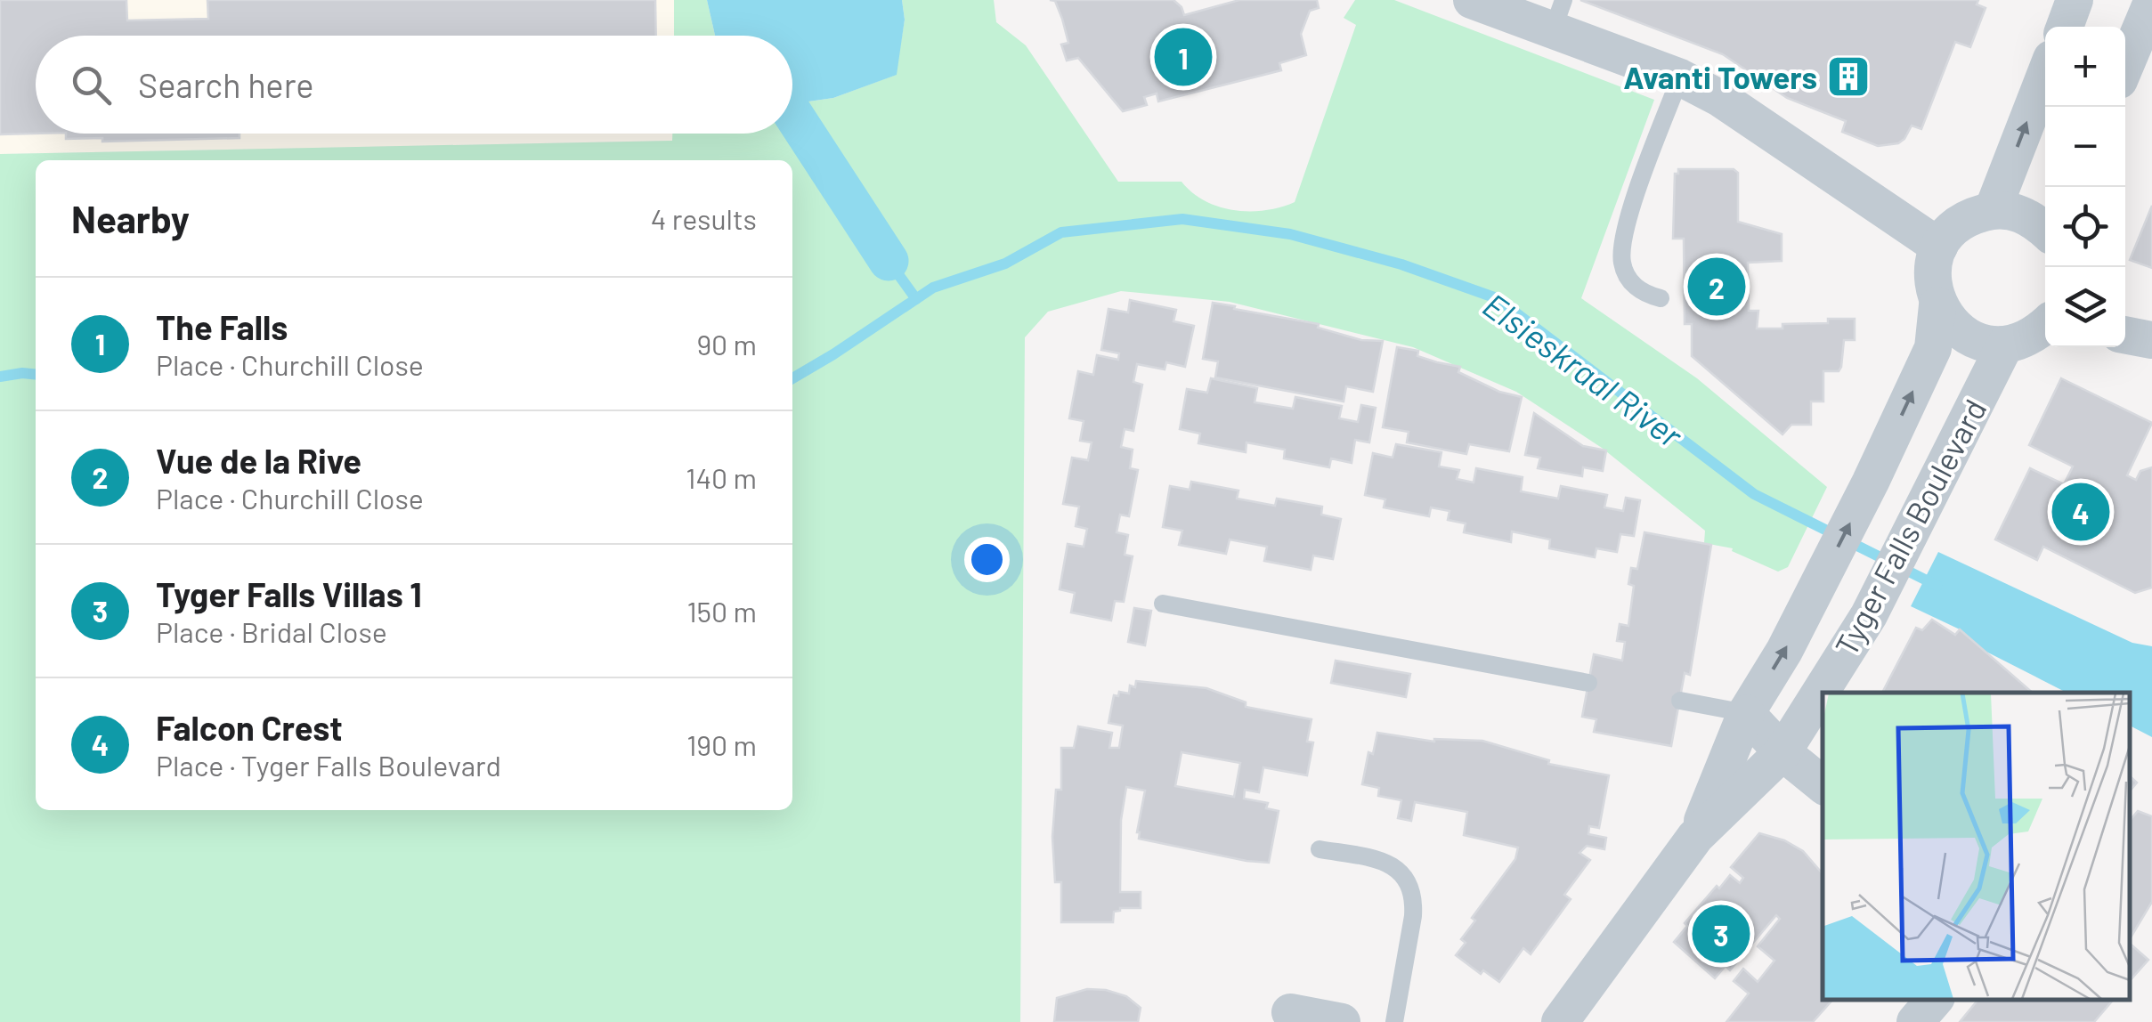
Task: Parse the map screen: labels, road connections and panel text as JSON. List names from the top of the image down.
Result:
{
  "streets": {
    "street": ["Tyger Falls Boulevard"]
  },
  "water": ["Elsieskraal River"],
  "places": {
    "building": ["Avanti Towers"]
  },
  "page": {
    "pins": [
      "1",
      "2",
      "4",
      "3"
    ],
    "map_buttons": ["+", "−"],
    "search": "Search here",
    "heading": ["Nearby", "4 results"],
    "list": [
      {
        "mark": "1",
        "name": "The Falls",
        "note": "Place · Churchill Close",
        "value": "90 m"
      },
      {
        "mark": "2",
        "name": "Vue de la Rive",
        "note": "Place · Churchill Close",
        "value": "140 m"
      },
      {
        "mark": "3",
        "name": "Tyger Falls Villas 1",
        "note": "Place · Bridal Close",
        "value": "150 m"
      },
      {
        "mark": "4",
        "name": "Falcon Crest",
        "note": "Place · Tyger Falls Boulevard",
        "value": "190 m"
      }
    ]
  }
}
